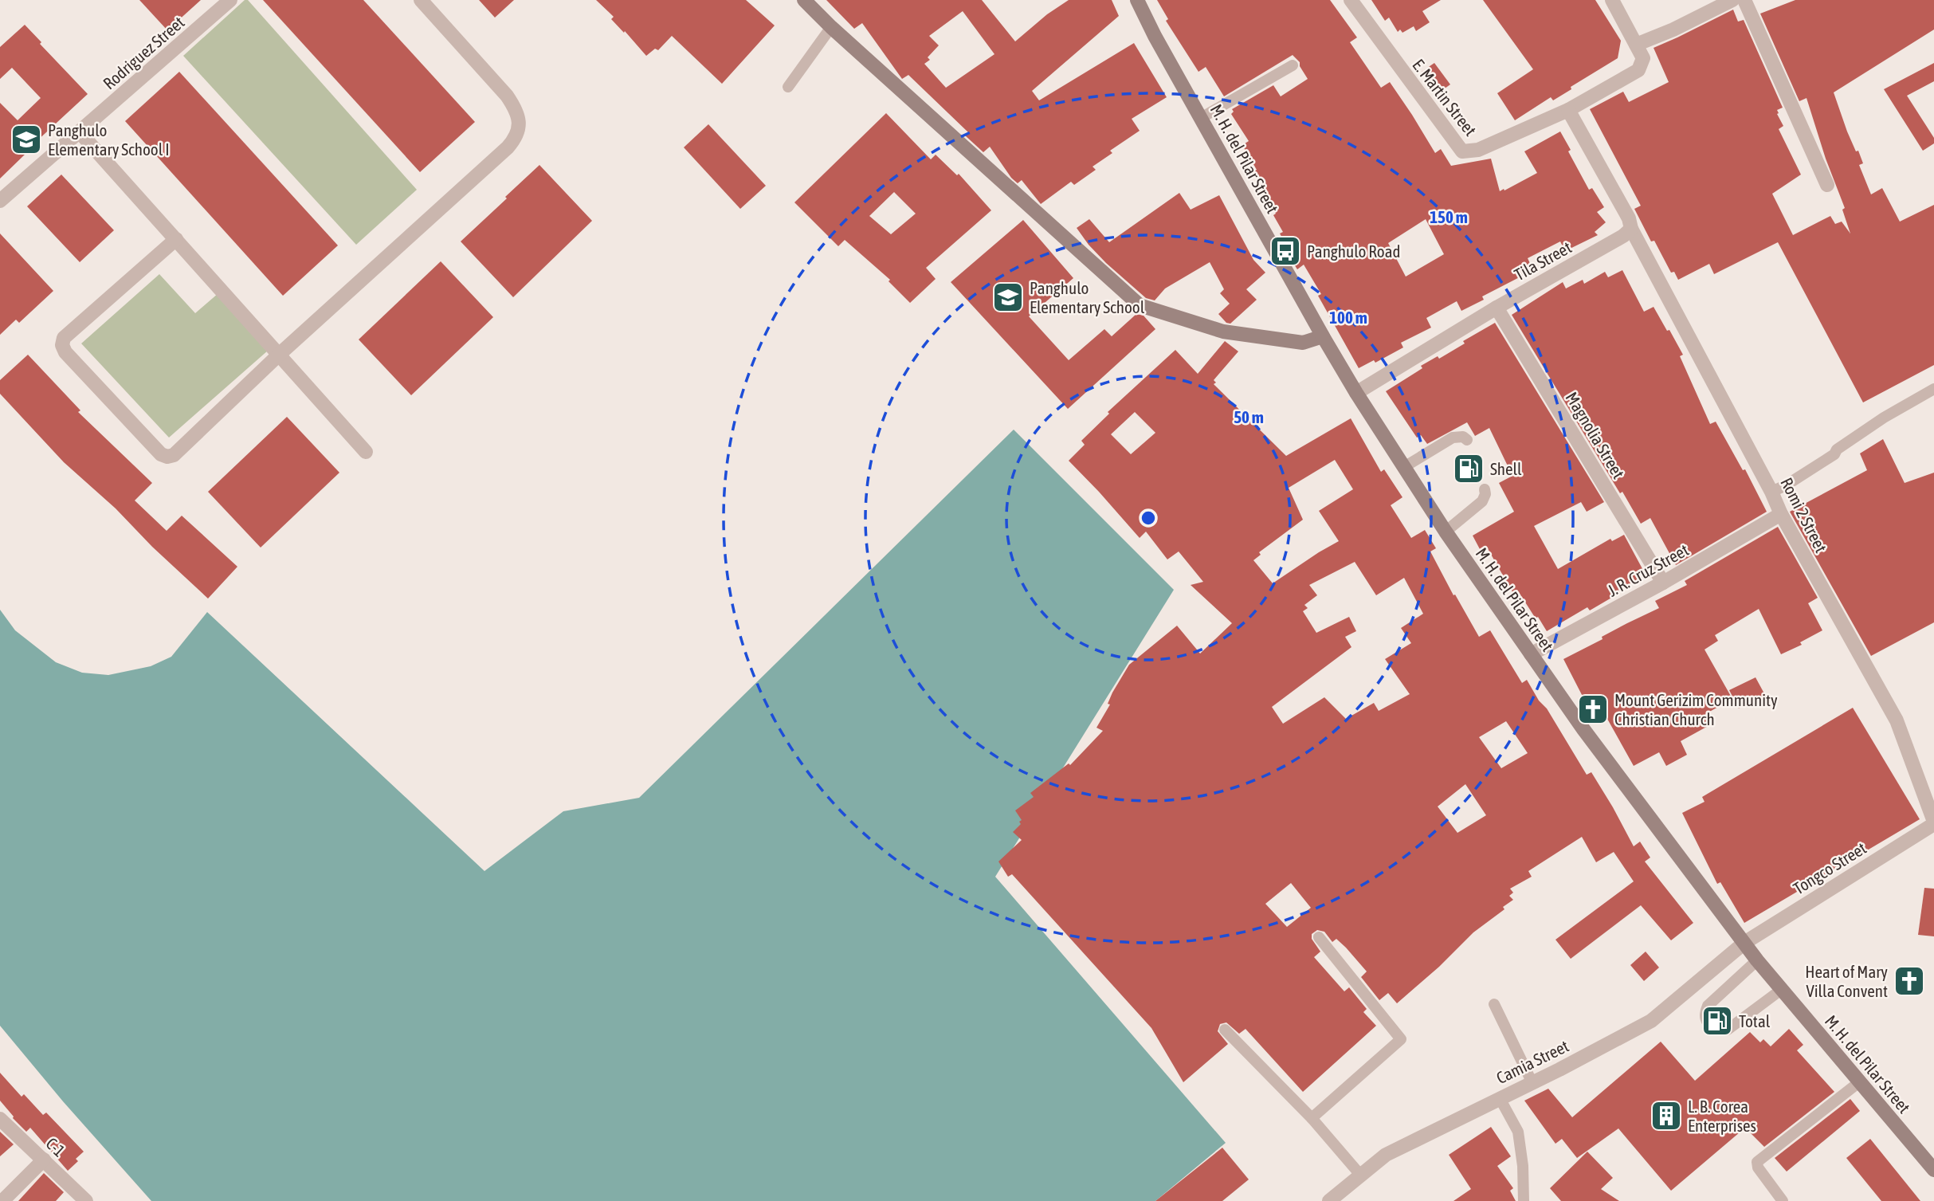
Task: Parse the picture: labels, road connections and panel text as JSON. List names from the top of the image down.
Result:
{
  "streets": {
    "main road": ["M. H. del Pilar Street"],
    "street": [
      "Rodriguez Street",
      "E. Martin Street",
      "Tila Street",
      "Magnolia Street",
      "Romi 2 Street",
      "J. R. Cruz Street",
      "Tongco Street",
      "Camia Street",
      "C-1"
    ]
  },
  "crossings": [
    ["M. H. del Pilar Street", "Tila Street"],
    ["M. H. del Pilar Street", "J. R. Cruz Street"],
    ["M. H. del Pilar Street", "Tongco Street"],
    ["M. H. del Pilar Street", "Camia Street"],
    ["Tila Street", "Magnolia Street"],
    ["Tila Street", "Romi 2 Street"],
    ["Magnolia Street", "J. R. Cruz Street"],
    ["Romi 2 Street", "J. R. Cruz Street"],
    ["Romi 2 Street", "Tongco Street"],
    ["Tongco Street", "Camia Street"]
  ],
  "places": {
    "school or university": ["Panghulo Elementary School I", "Panghulo Elementary School"],
    "bus stop": ["Panghulo Road"],
    "fuel station": ["Shell", "Total"],
    "church": ["Mount Gerizim Community Christian Church", "Heart of Mary Villa Convent"],
    "building": ["L. B. Corea Enterprises"]
  },
  "rings": ["150 m", "100 m", "50 m"]
}
